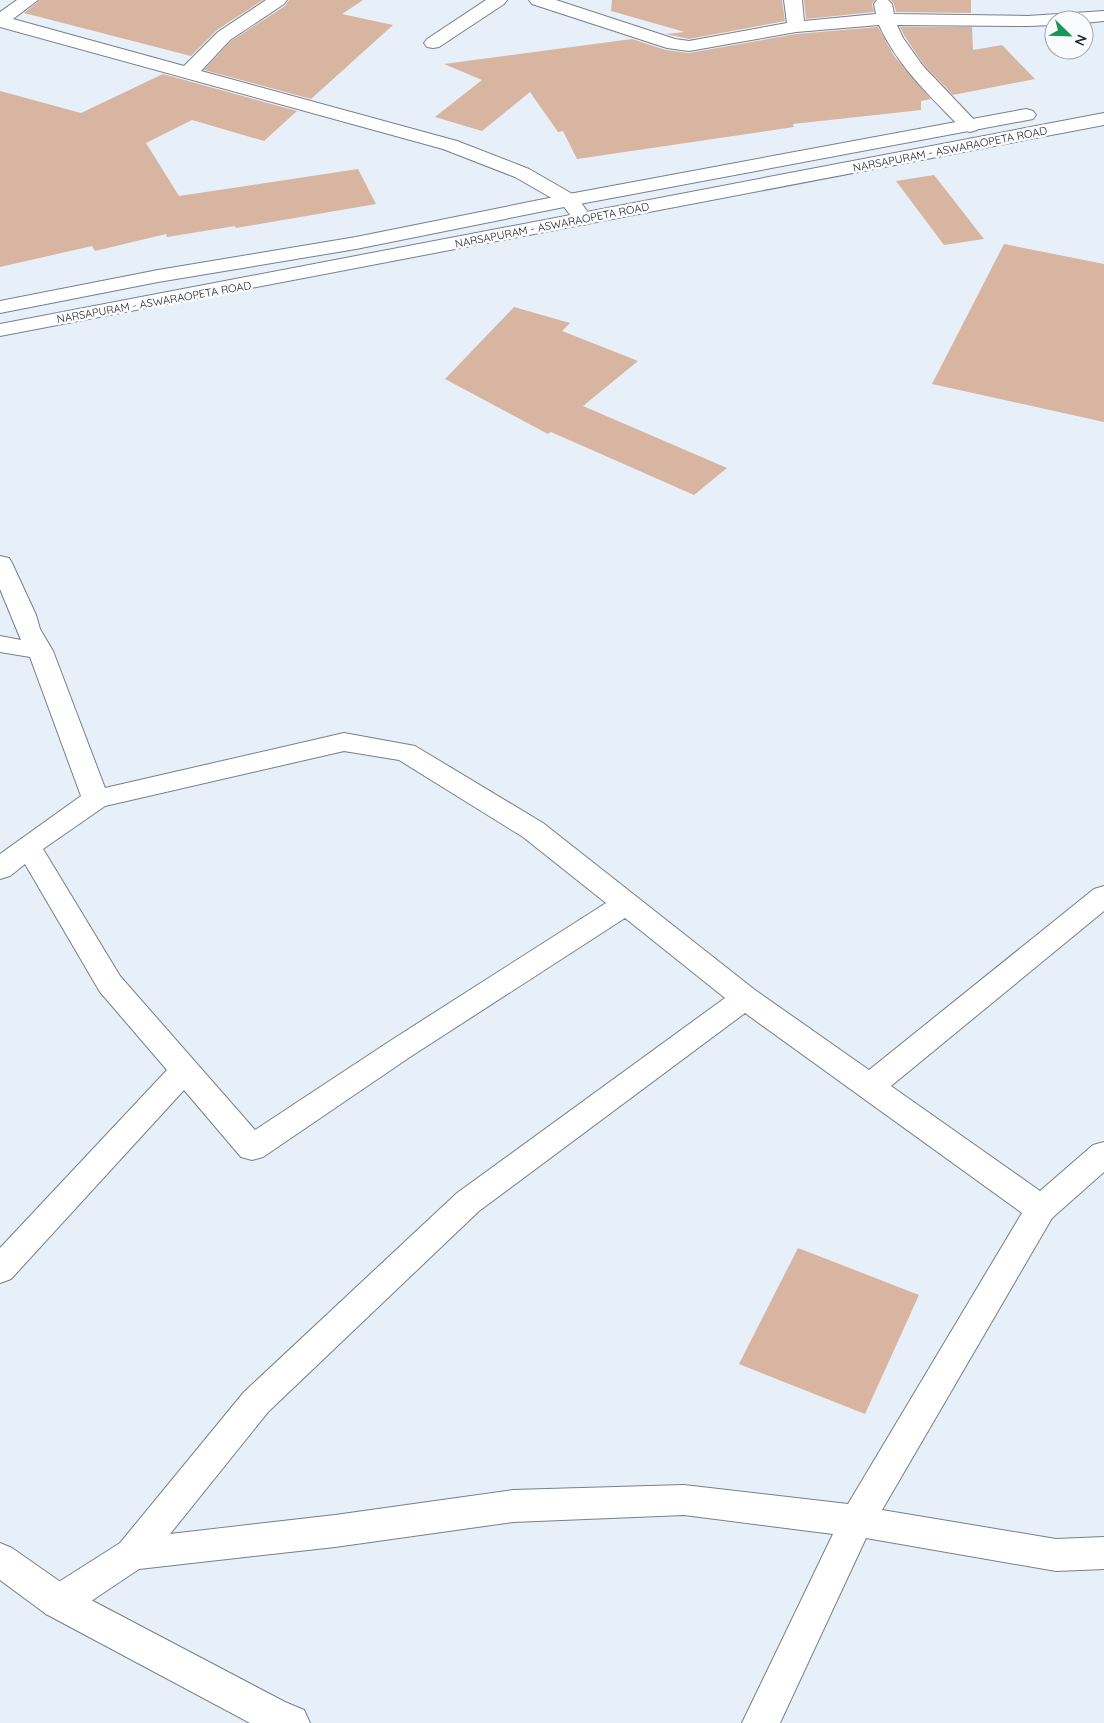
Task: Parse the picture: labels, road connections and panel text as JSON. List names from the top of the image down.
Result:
{
  "streets": {
    "street": ["NARSAPURAM - ASWARAOPETA ROAD"]
  },
  "north": "bottom right"
}
